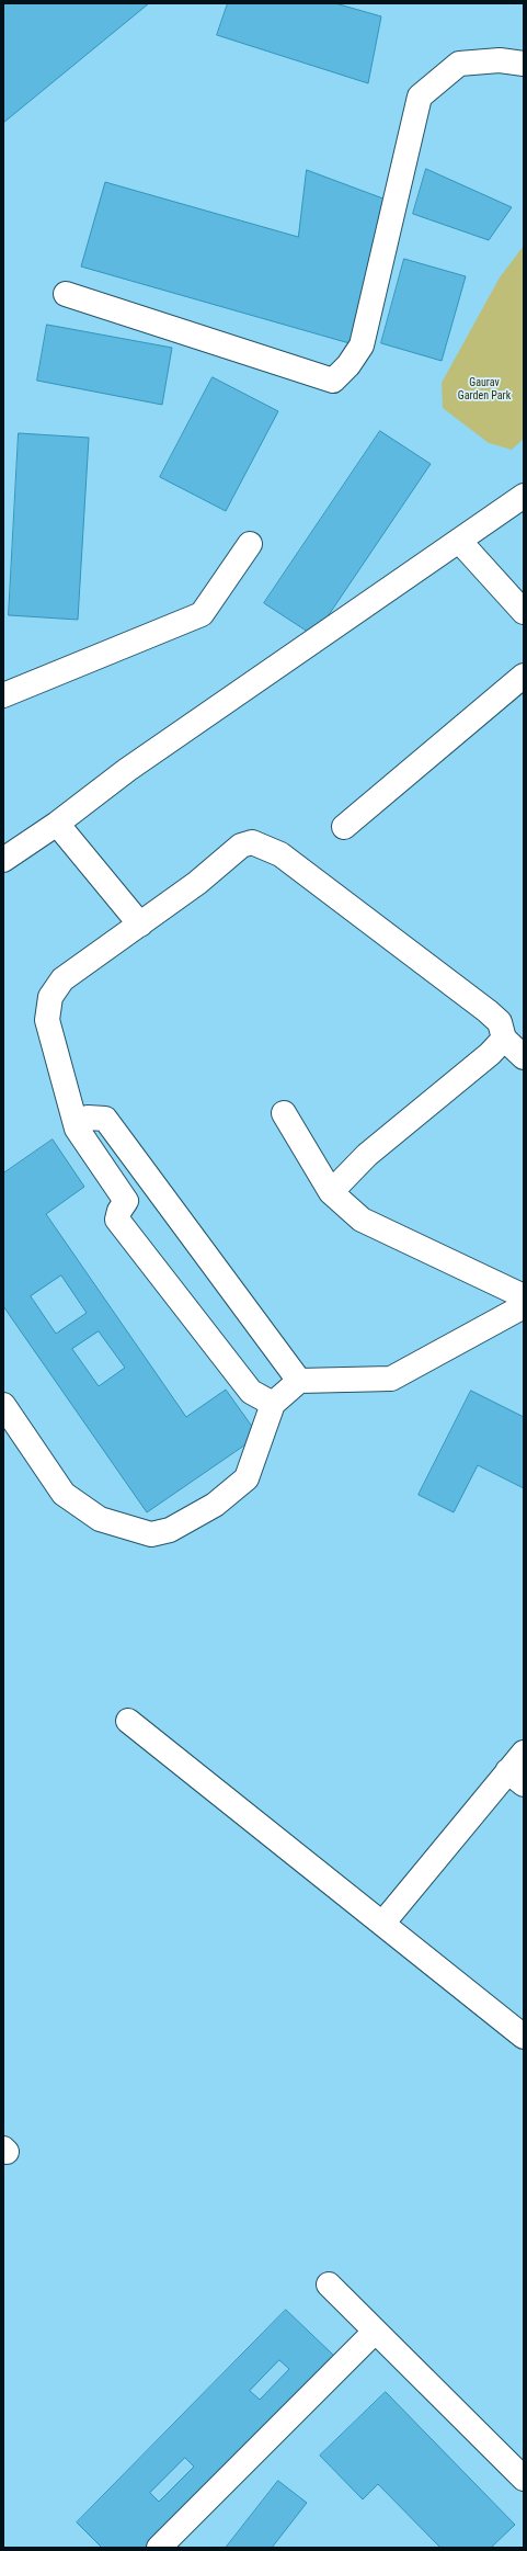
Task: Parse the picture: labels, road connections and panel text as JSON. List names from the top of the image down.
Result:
{
  "parks": ["Gaurav Garden Park"]
}
